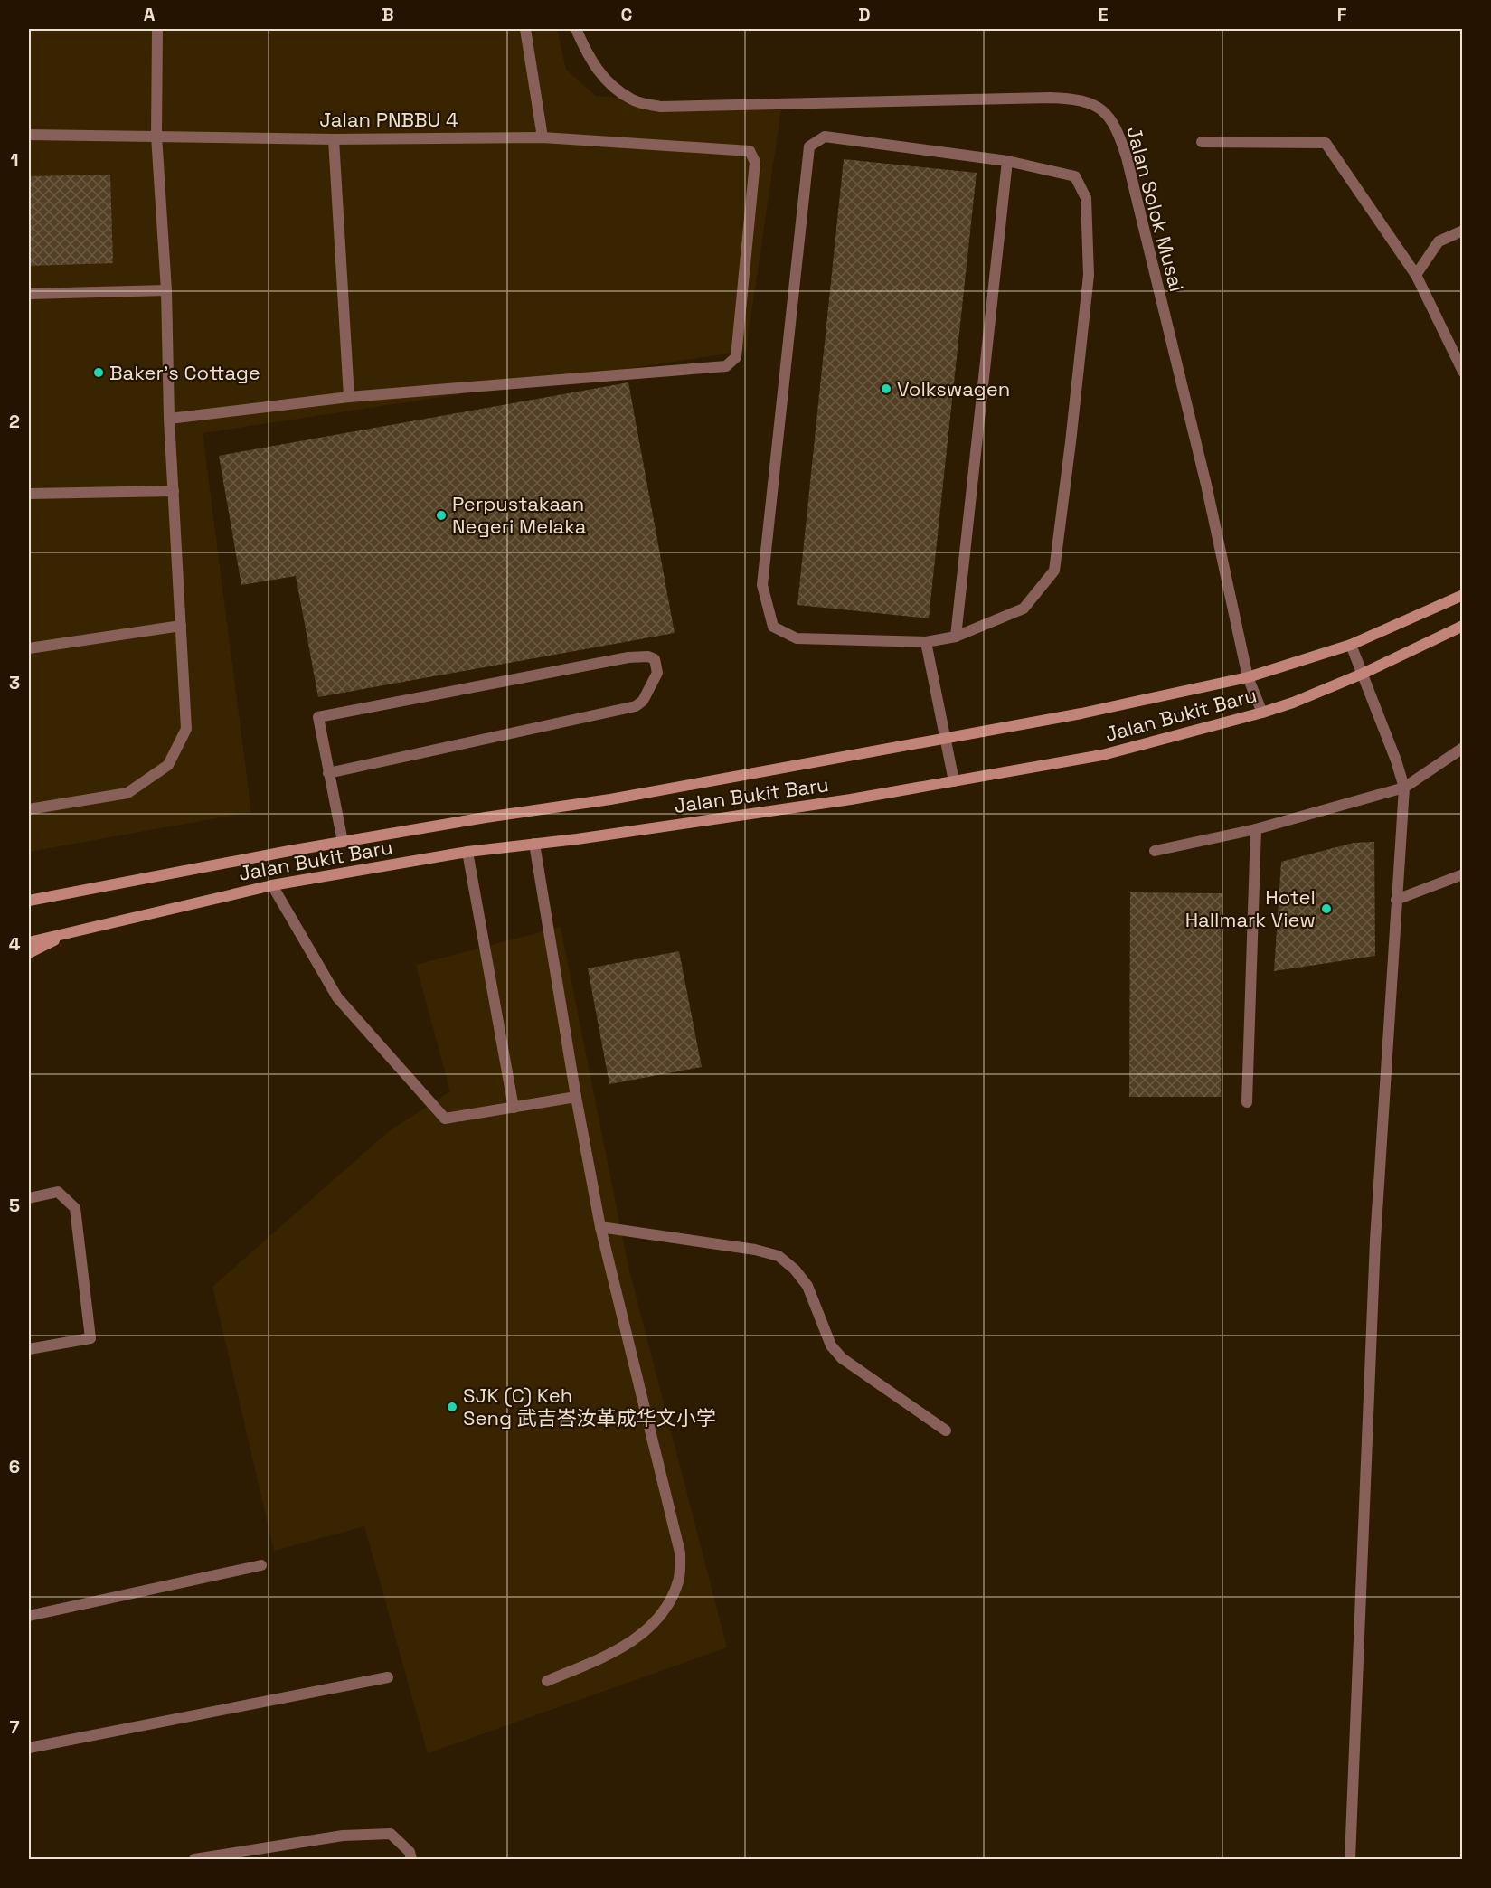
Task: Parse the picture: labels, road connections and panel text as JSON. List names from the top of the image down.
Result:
{
  "streets": {
    "main road": ["Jalan Bukit Baru"],
    "street": ["Jalan PNBBU 4", "Jalan Solok Musai"]
  },
  "crossings": [
    ["Jalan Solok Musai", "Jalan Bukit Baru"]
  ],
  "places": [
    "Baker's Cottage",
    "Volkswagen",
    "Perpustakaan Negeri Melaka",
    "Hotel Hallmark View",
    "SJK (C) Keh Seng 武吉峇汝革成华文小学"
  ],
  "grid": {
    "columns": [
      "A",
      "B",
      "C",
      "D",
      "E",
      "F"
    ],
    "rows": [
      "1",
      "2",
      "3",
      "4",
      "5",
      "6",
      "7"
    ]
  }
}
